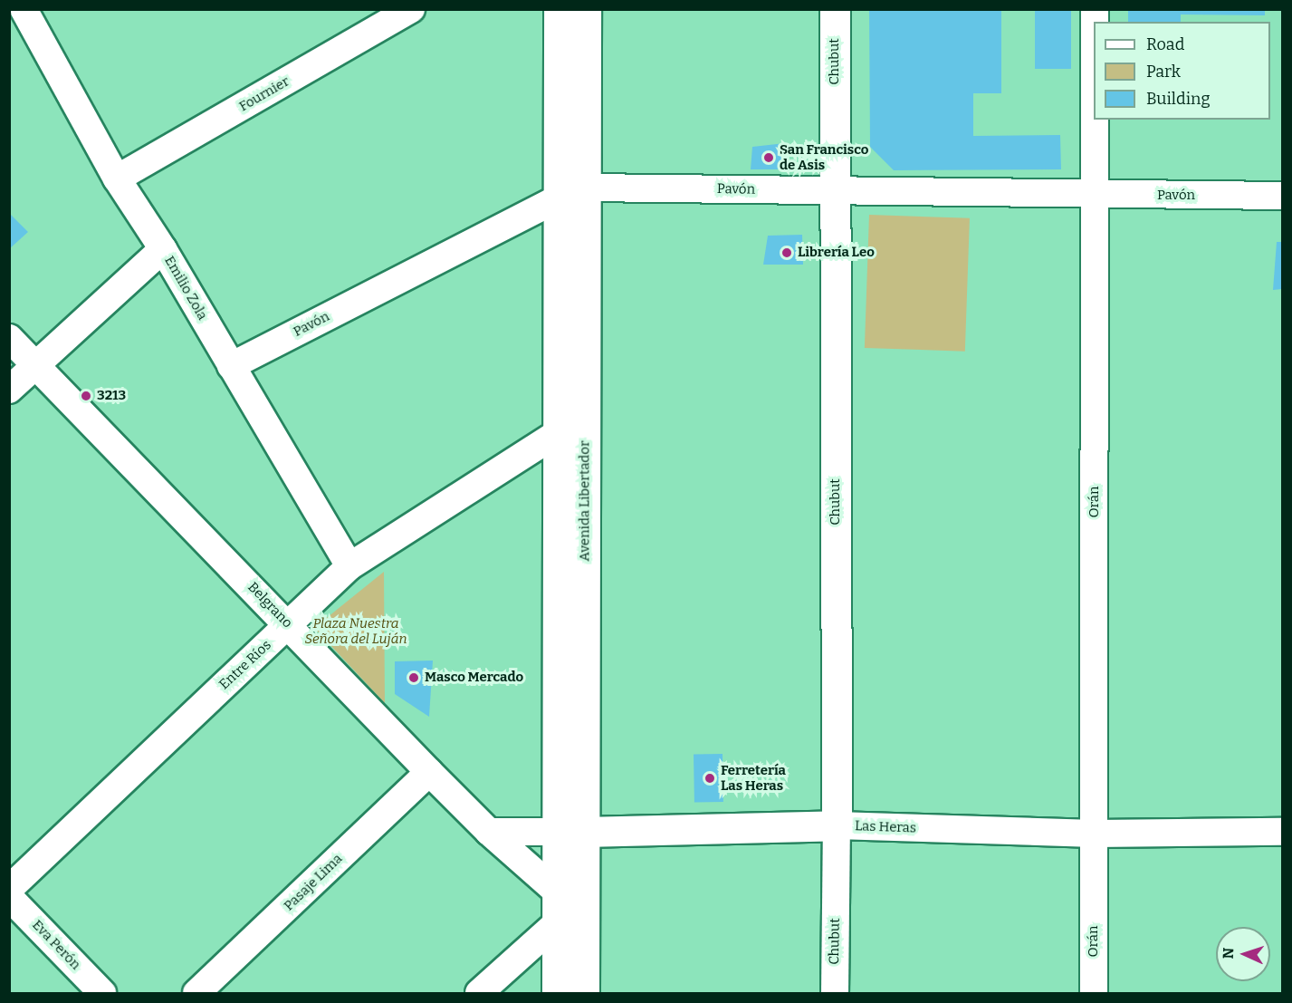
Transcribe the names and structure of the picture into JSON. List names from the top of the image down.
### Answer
{
  "streets": {
    "main road": ["Chubut", "Avenida Libertador", "Las Heras"],
    "street": [
      "Fournier",
      "Pavón",
      "Emilio Zola",
      "Orán",
      "Belgrano",
      "Entre Ríos",
      "Pasaje Lima",
      "Eva Perón"
    ]
  },
  "crossings": [
    ["Chubut", "Pavón"],
    ["Chubut", "Las Heras"],
    ["Fournier", "Emilio Zola"],
    ["Pavón", "Emilio Zola"],
    ["Pavón", "Avenida Libertador"],
    ["Pavón", "Orán"],
    ["Emilio Zola", "Entre Ríos"],
    ["Avenida Libertador", "Belgrano"],
    ["Avenida Libertador", "Entre Ríos"],
    ["Avenida Libertador", "Las Heras"],
    ["Orán", "Las Heras"],
    ["Belgrano", "Entre Ríos"],
    ["Belgrano", "Las Heras"],
    ["Belgrano", "Pasaje Lima"]
  ],
  "parks": ["Plaza Nuestra Señora del Luján"],
  "places": [
    "San Francisco de Asis",
    "Librería Leo",
    "3213",
    "Masco Mercado",
    "Ferretería Las Heras"
  ],
  "legend": ["Road", "Park", "Building"],
  "north": "left"
}
